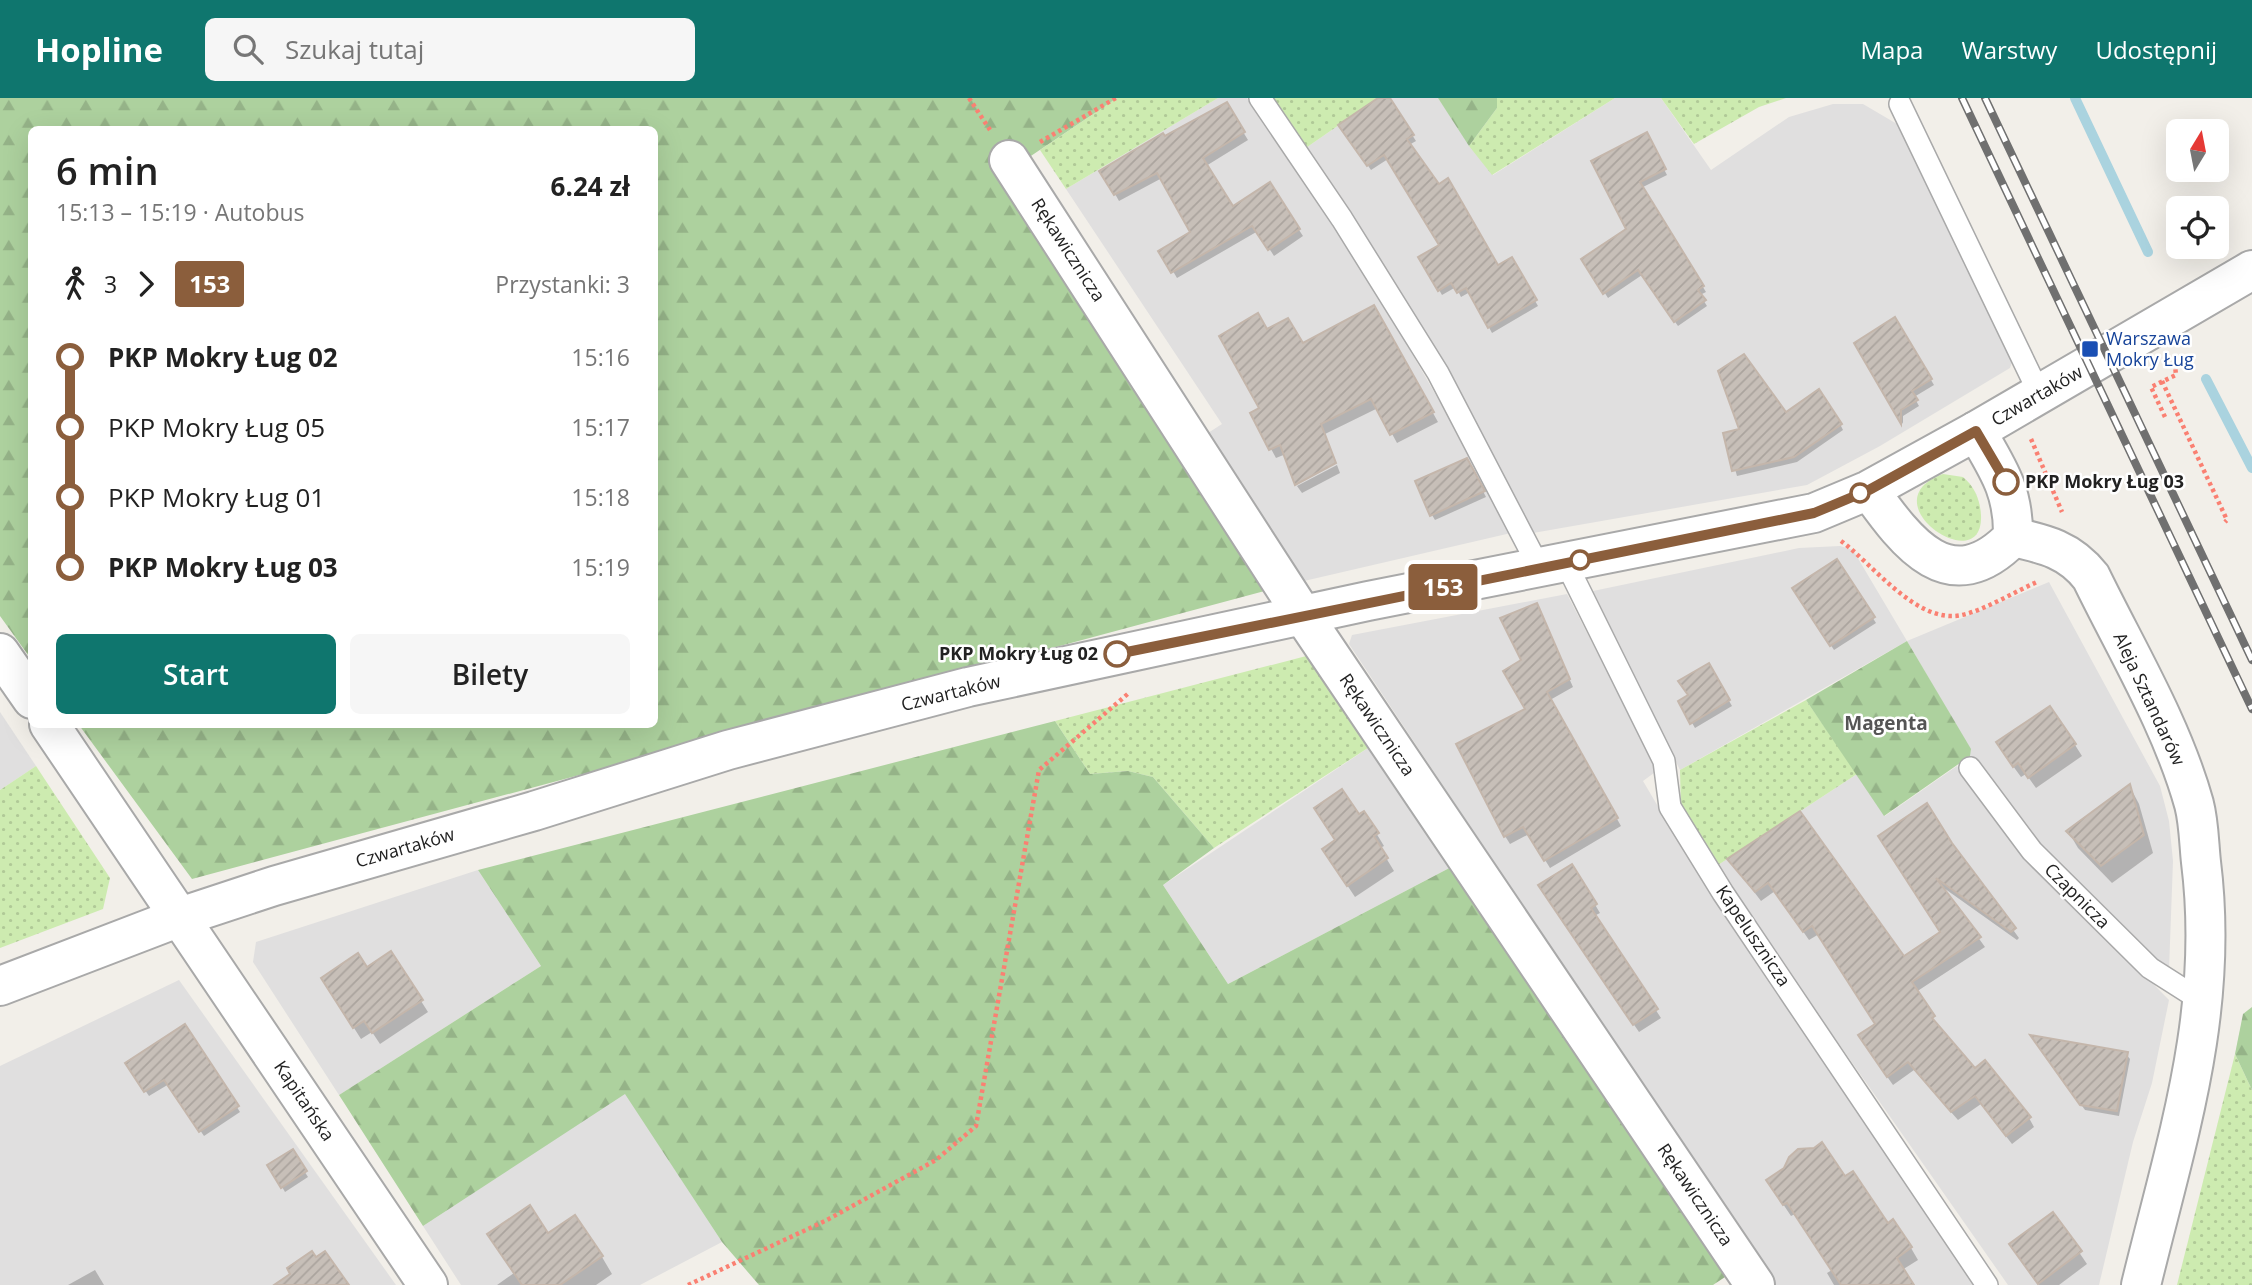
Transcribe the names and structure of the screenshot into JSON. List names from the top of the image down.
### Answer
{
  "streets": {
    "street": [
      "Rękawicznicza",
      "Czwartaków",
      "Aleja Sztandarów",
      "Kapitańska"
    ],
    "lane": ["Czapnicza", "Kapelusznicza"]
  },
  "crossings": [
    ["Rękawicznicza", "Czwartaków"],
    ["Czwartaków", "Kapelusznicza"],
    ["Czwartaków", "Kapitańska"],
    ["Aleja Sztandarów", "Czapnicza"]
  ],
  "districts": ["Magenta"],
  "places": {
    "transit": ["Warszawa Mokry Ług"],
    "other": ["PKP Mokry Ług 03", "PKP Mokry Ług 02"]
  },
  "lines": ["bus line 153"],
  "north": "top",
  "page": {
    "header": "Hopline",
    "search": "Szukaj tutaj",
    "nav": ["Mapa", "Warstwy", "Udostępnij"],
    "on_map": "153",
    "heading": ["6 min", "15:13 – 15:19 · Autobus", "6.24 zł"],
    "legs": ["3", "153", "Przystanki: 3"],
    "list": [
      {
        "name": "PKP Mokry Ług 02",
        "value": "15:16"
      },
      {
        "name": "PKP Mokry Ług 05",
        "value": "15:17"
      },
      {
        "name": "PKP Mokry Ług 01",
        "value": "15:18"
      },
      {
        "name": "PKP Mokry Ług 03",
        "value": "15:19"
      }
    ],
    "buttons": ["Start", "Bilety"]
  }
}
